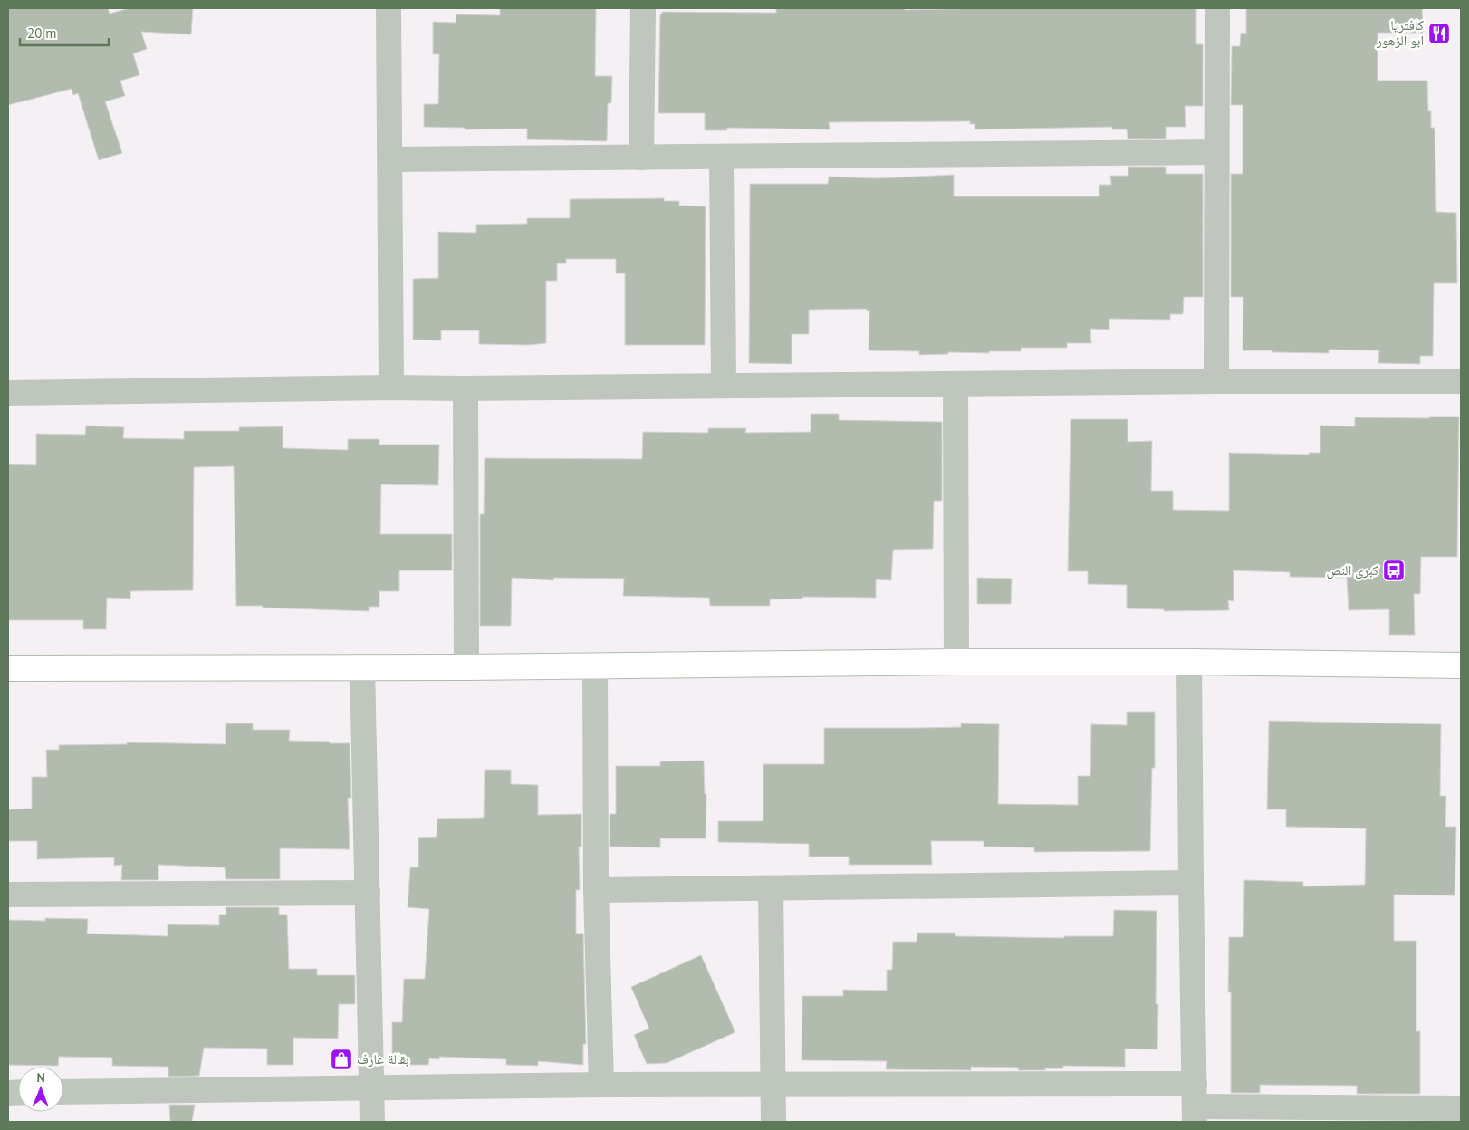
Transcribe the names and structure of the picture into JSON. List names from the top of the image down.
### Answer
{
  "places": {
    "restaurant": ["كافتريا ابو الزهور"],
    "bus stop": ["كبرى النص"],
    "shop": ["بقالة عارف"]
  },
  "scale_bar": "20 m",
  "north": "top"
}
